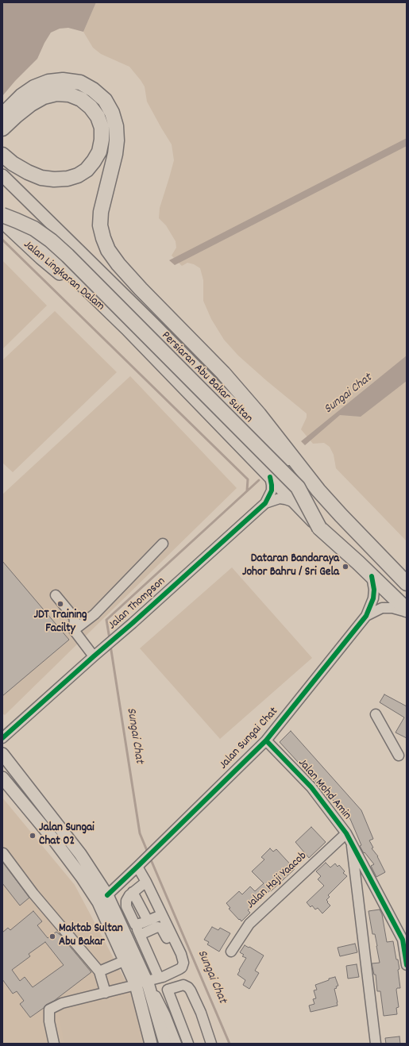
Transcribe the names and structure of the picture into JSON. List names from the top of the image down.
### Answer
{
  "streets": {
    "highway": ["Persiaran Abu Bakar Sultan"],
    "main road": ["Jalan Lingkaran Dalam"],
    "street": [
      "Jalan Thompson",
      "Jalan Sungai Chat",
      "Jalan Mohd Amin",
      "Jalan Haji Yaacob"
    ]
  },
  "crossings": [
    ["Jalan Lingkaran Dalam", "Persiaran Abu Bakar Sultan"],
    ["Persiaran Abu Bakar Sultan", "Jalan Thompson"],
    ["Persiaran Abu Bakar Sultan", "Jalan Sungai Chat"],
    ["Jalan Sungai Chat", "Jalan Mohd Amin"],
    ["Jalan Mohd Amin", "Jalan Haji Yaacob"]
  ],
  "water": ["Sungai Chat"],
  "places": [
    "Dataran Bandaraya Johor Bahru / Sri Gela",
    "JDT Training Facilty",
    "Jalan Sungai Chat 02",
    "Maktab Sultan Abu Bakar"
  ]
}
